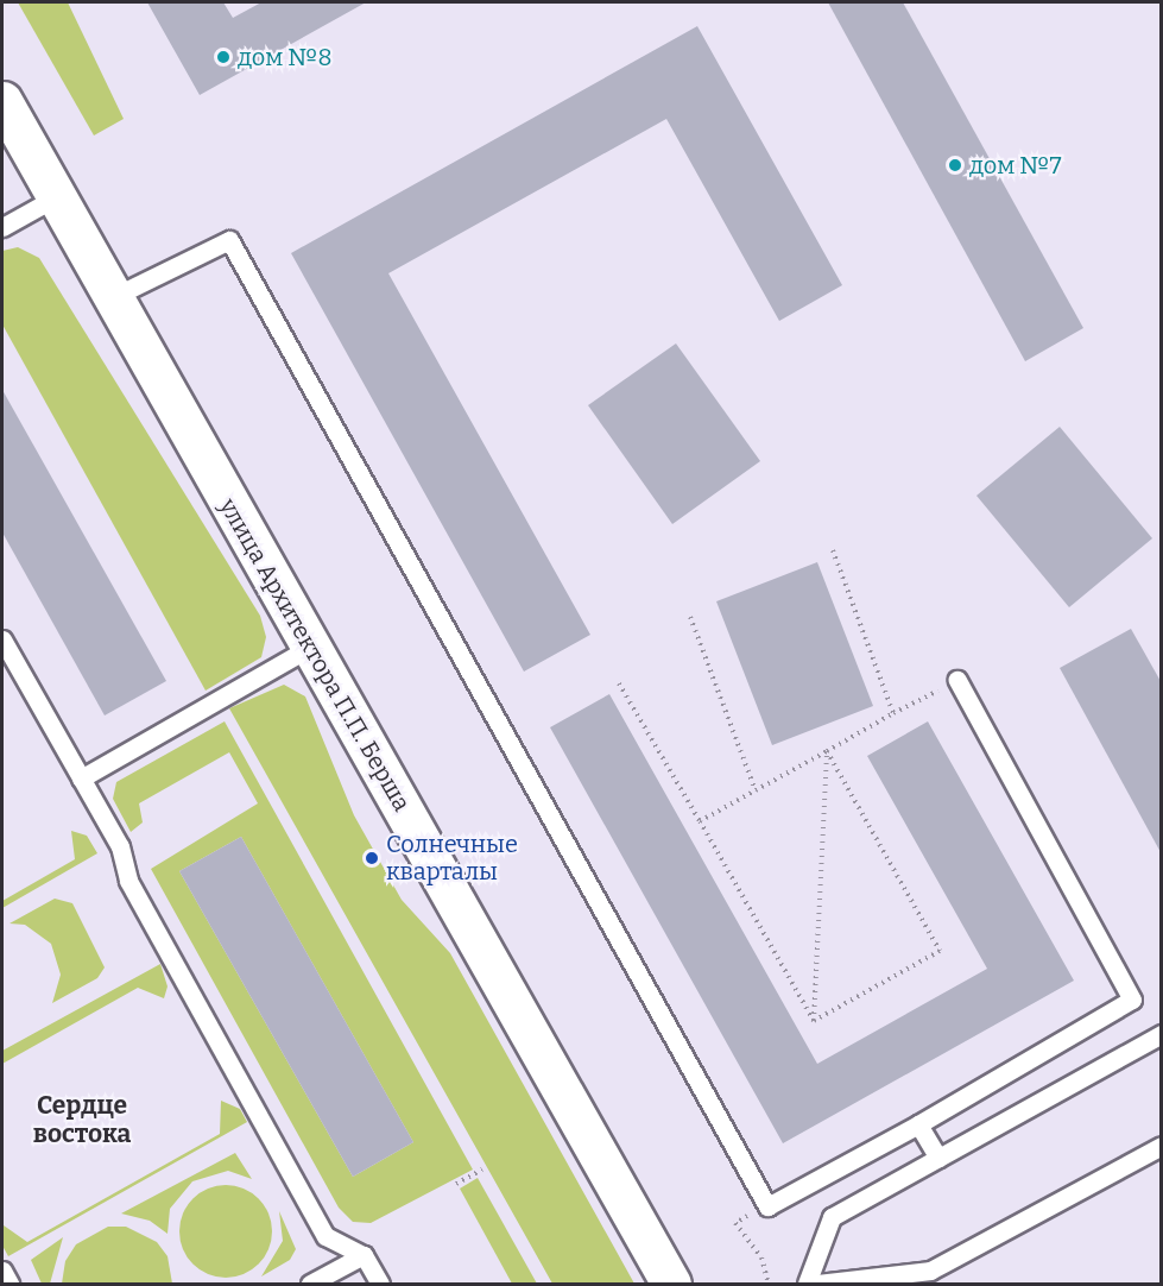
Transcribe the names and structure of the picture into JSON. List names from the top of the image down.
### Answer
{
  "streets": {
    "street": ["улица Архитектора П.П. Берша"]
  },
  "districts": ["Сердце востока"],
  "places": ["дом №8", "дом №7", "Солнечные кварталы"]
}
